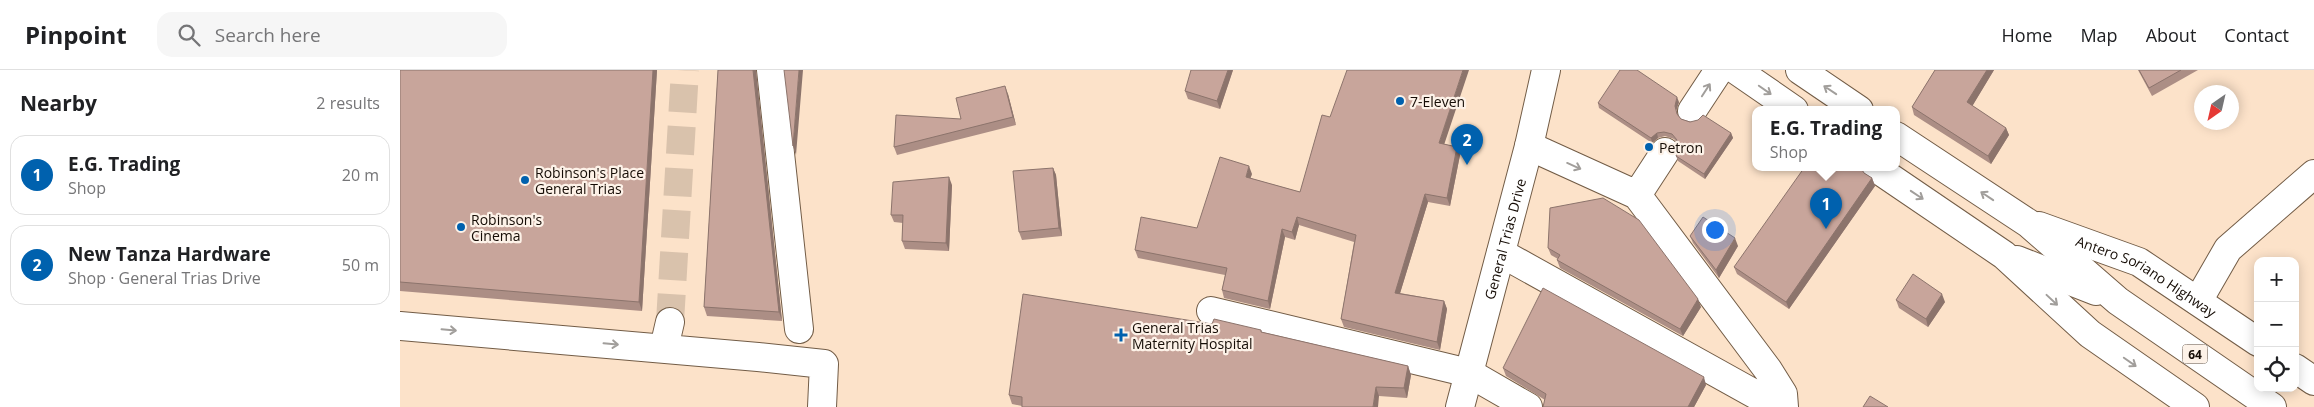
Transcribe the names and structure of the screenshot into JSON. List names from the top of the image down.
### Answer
{
  "streets": {
    "main road": ["General Trias Drive", "Antero Soriano Highway", "64"]
  },
  "places": {
    "other": [
      "7-Eleven",
      "Petron",
      "Robinson's Place General Trias",
      "Robinson's Cinema"
    ],
    "health": ["General Trias Maternity Hospital"]
  },
  "north": "bottom left",
  "page": {
    "header": "Pinpoint",
    "search": "Search here",
    "nav": [
      "Home",
      "Map",
      "About",
      "Contact"
    ],
    "heading": ["Nearby", "2 results"],
    "popup": ["E.G. Trading", "Shop"],
    "pins": ["2", "1"],
    "list": [
      {
        "mark": "1",
        "name": "E.G. Trading",
        "note": "Shop",
        "value": "20 m"
      },
      {
        "mark": "2",
        "name": "New Tanza Hardware",
        "note": "Shop · General Trias Drive",
        "value": "50 m"
      }
    ],
    "map_buttons": ["+", "−"]
  }
}
